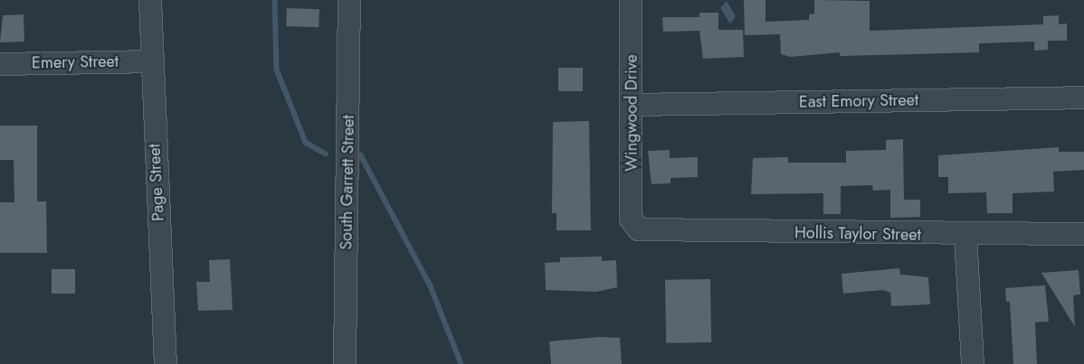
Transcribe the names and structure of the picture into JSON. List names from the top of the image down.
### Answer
{
  "streets": {
    "street": [
      "Emery Street",
      "East Emory Street",
      "Wingwood Drive",
      "Page Street",
      "South Garrett Street",
      "Hollis Taylor Street"
    ]
  },
  "crossings": [
    ["Emery Street", "Page Street"],
    ["East Emory Street", "Wingwood Drive"],
    ["Wingwood Drive", "Hollis Taylor Street"]
  ]
}
